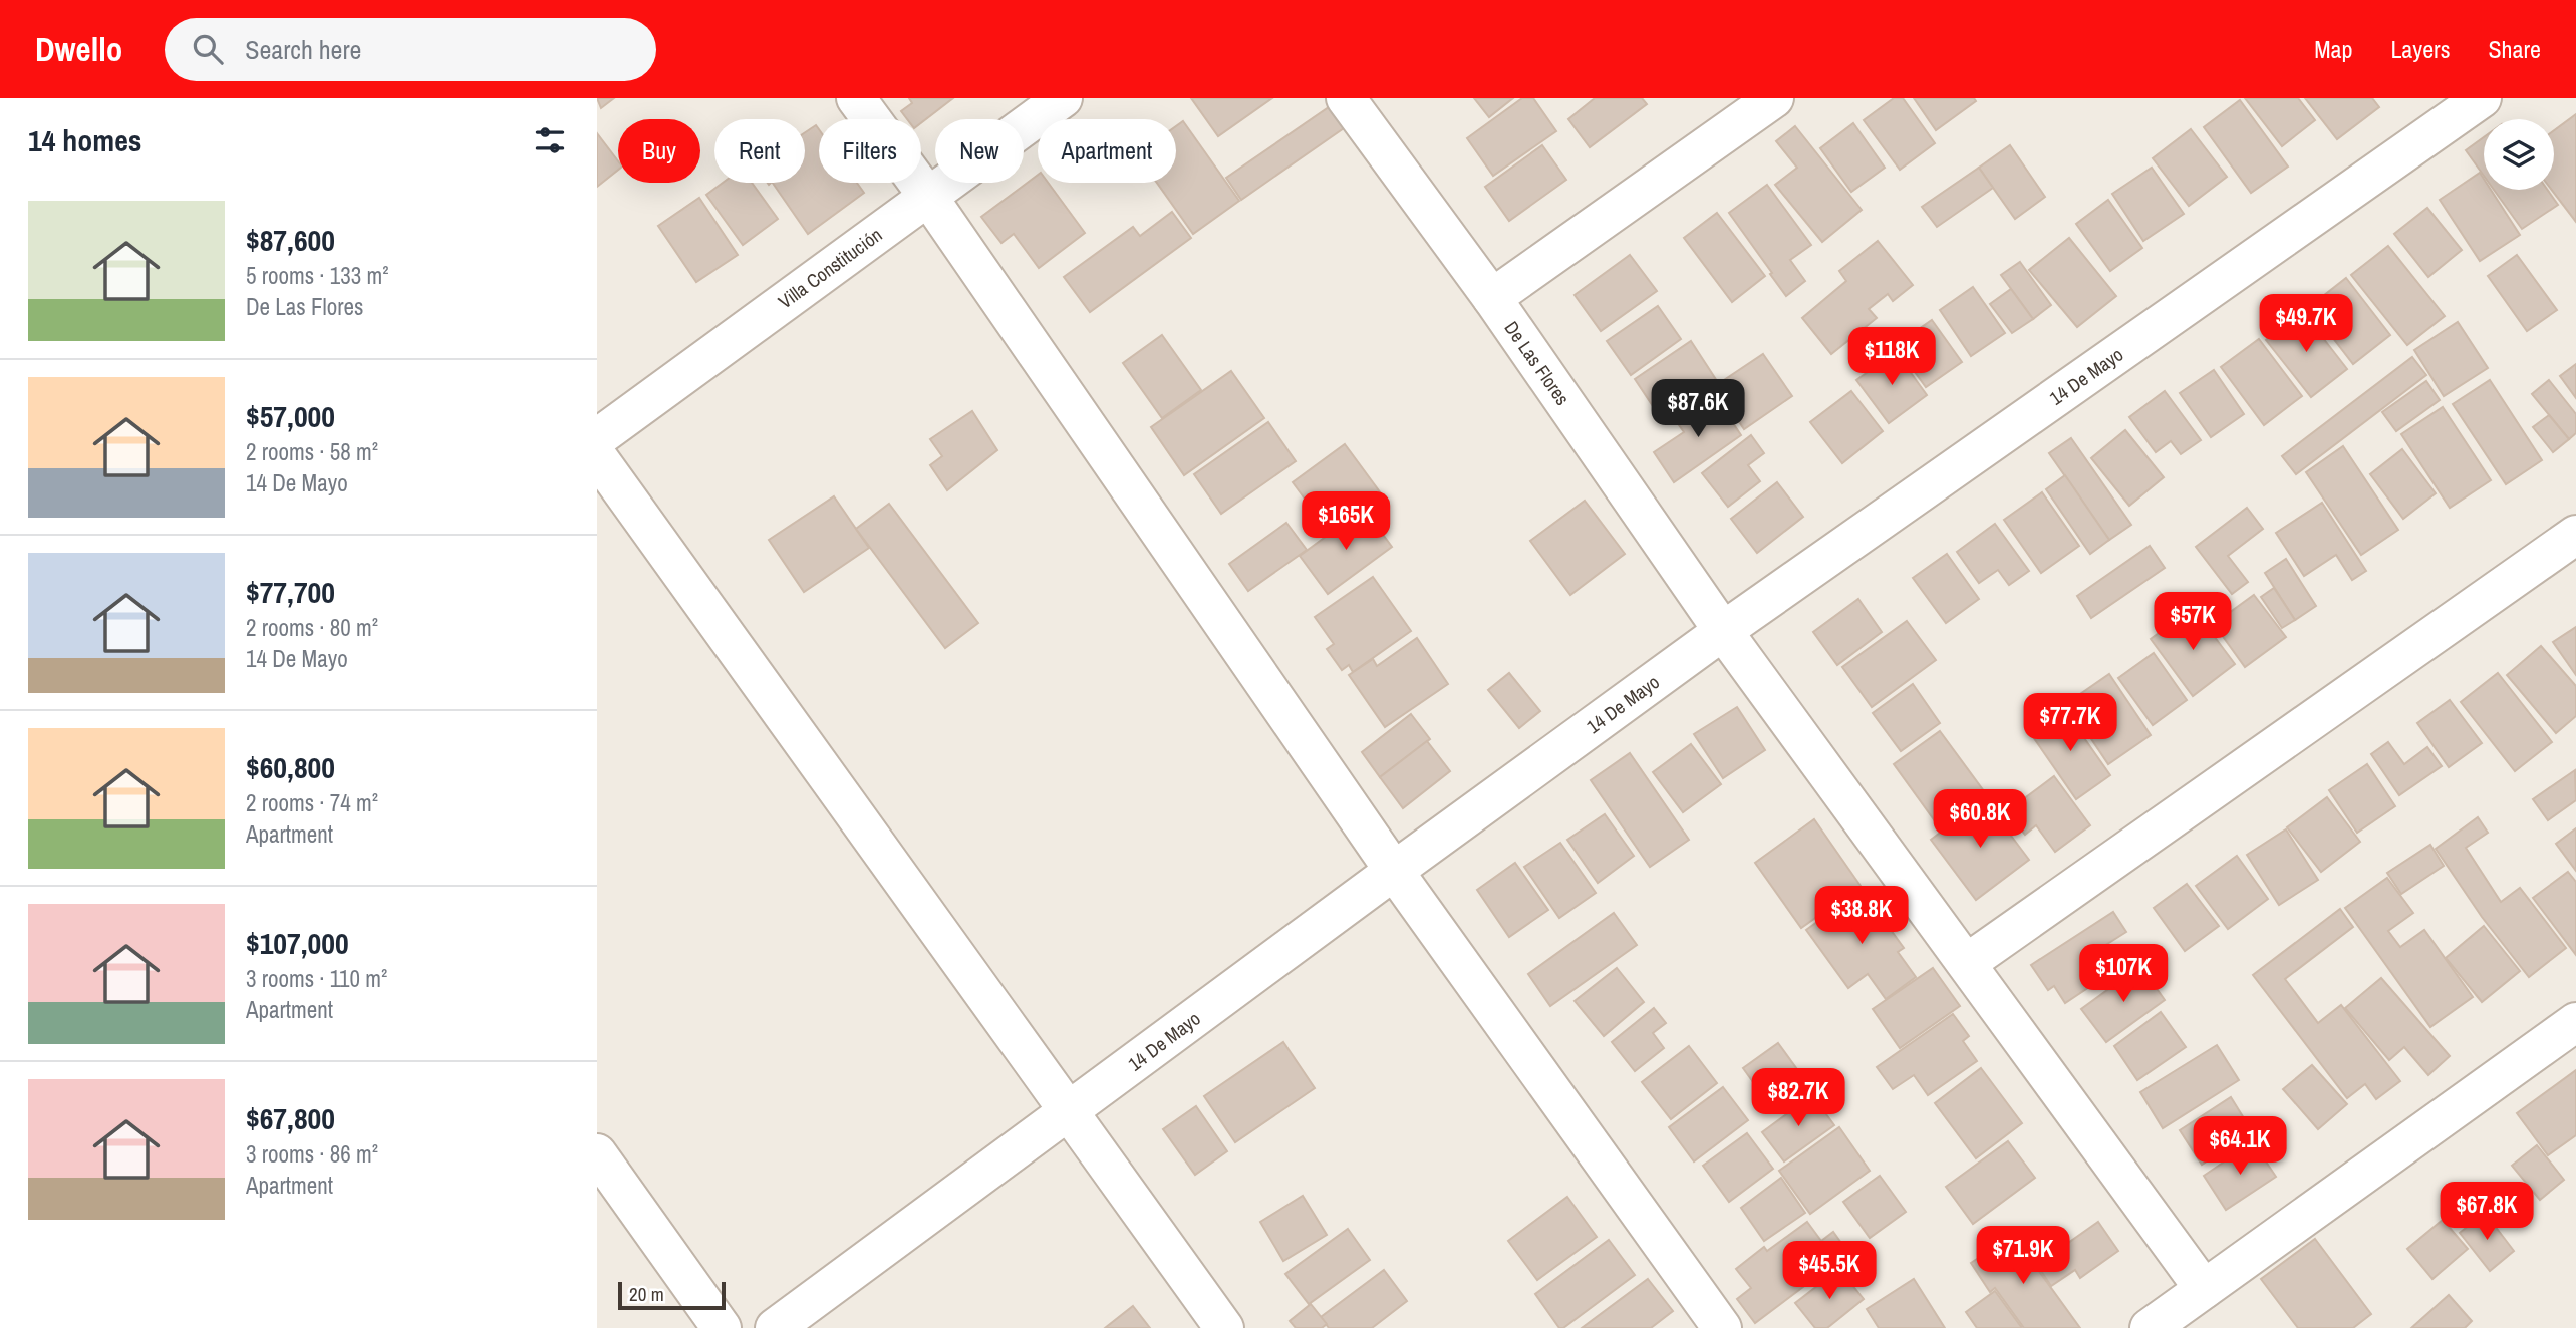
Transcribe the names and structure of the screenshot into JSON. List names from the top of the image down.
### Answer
{
  "streets": {
    "street": ["Villa Constitución", "De Las Flores", "14 De Mayo"]
  },
  "crossings": [
    ["De Las Flores", "14 De Mayo"]
  ],
  "scale_bar": "20 m",
  "page": {
    "header": "Dwello",
    "search": "Search here",
    "nav": ["Map", "Layers", "Share"],
    "heading": "14 homes",
    "chip": [
      "Buy",
      "Rent",
      "Filters",
      "New",
      "Apartment"
    ],
    "list": [
      {
        "name": "$87,600",
        "note": "5 rooms · 133 m² · De Las Flores"
      },
      {
        "name": "$57,000",
        "note": "2 rooms · 58 m² · 14 De Mayo"
      },
      {
        "name": "$77,700",
        "note": "2 rooms · 80 m² · 14 De Mayo"
      },
      {
        "name": "$60,800",
        "note": "2 rooms · 74 m² · Apartment"
      },
      {
        "name": "$107,000",
        "note": "3 rooms · 110 m² · Apartment"
      },
      {
        "name": "$67,800",
        "note": "3 rooms · 86 m² · Apartment"
      }
    ],
    "price": [
      "$49.7K",
      "$118K",
      "$87.6K",
      "$165K",
      "$57K",
      "$77.7K",
      "$60.8K",
      "$38.8K",
      "$107K",
      "$82.7K",
      "$64.1K",
      "$67.8K",
      "$71.9K",
      "$45.5K"
    ],
    "scale": "20 m"
  }
}
